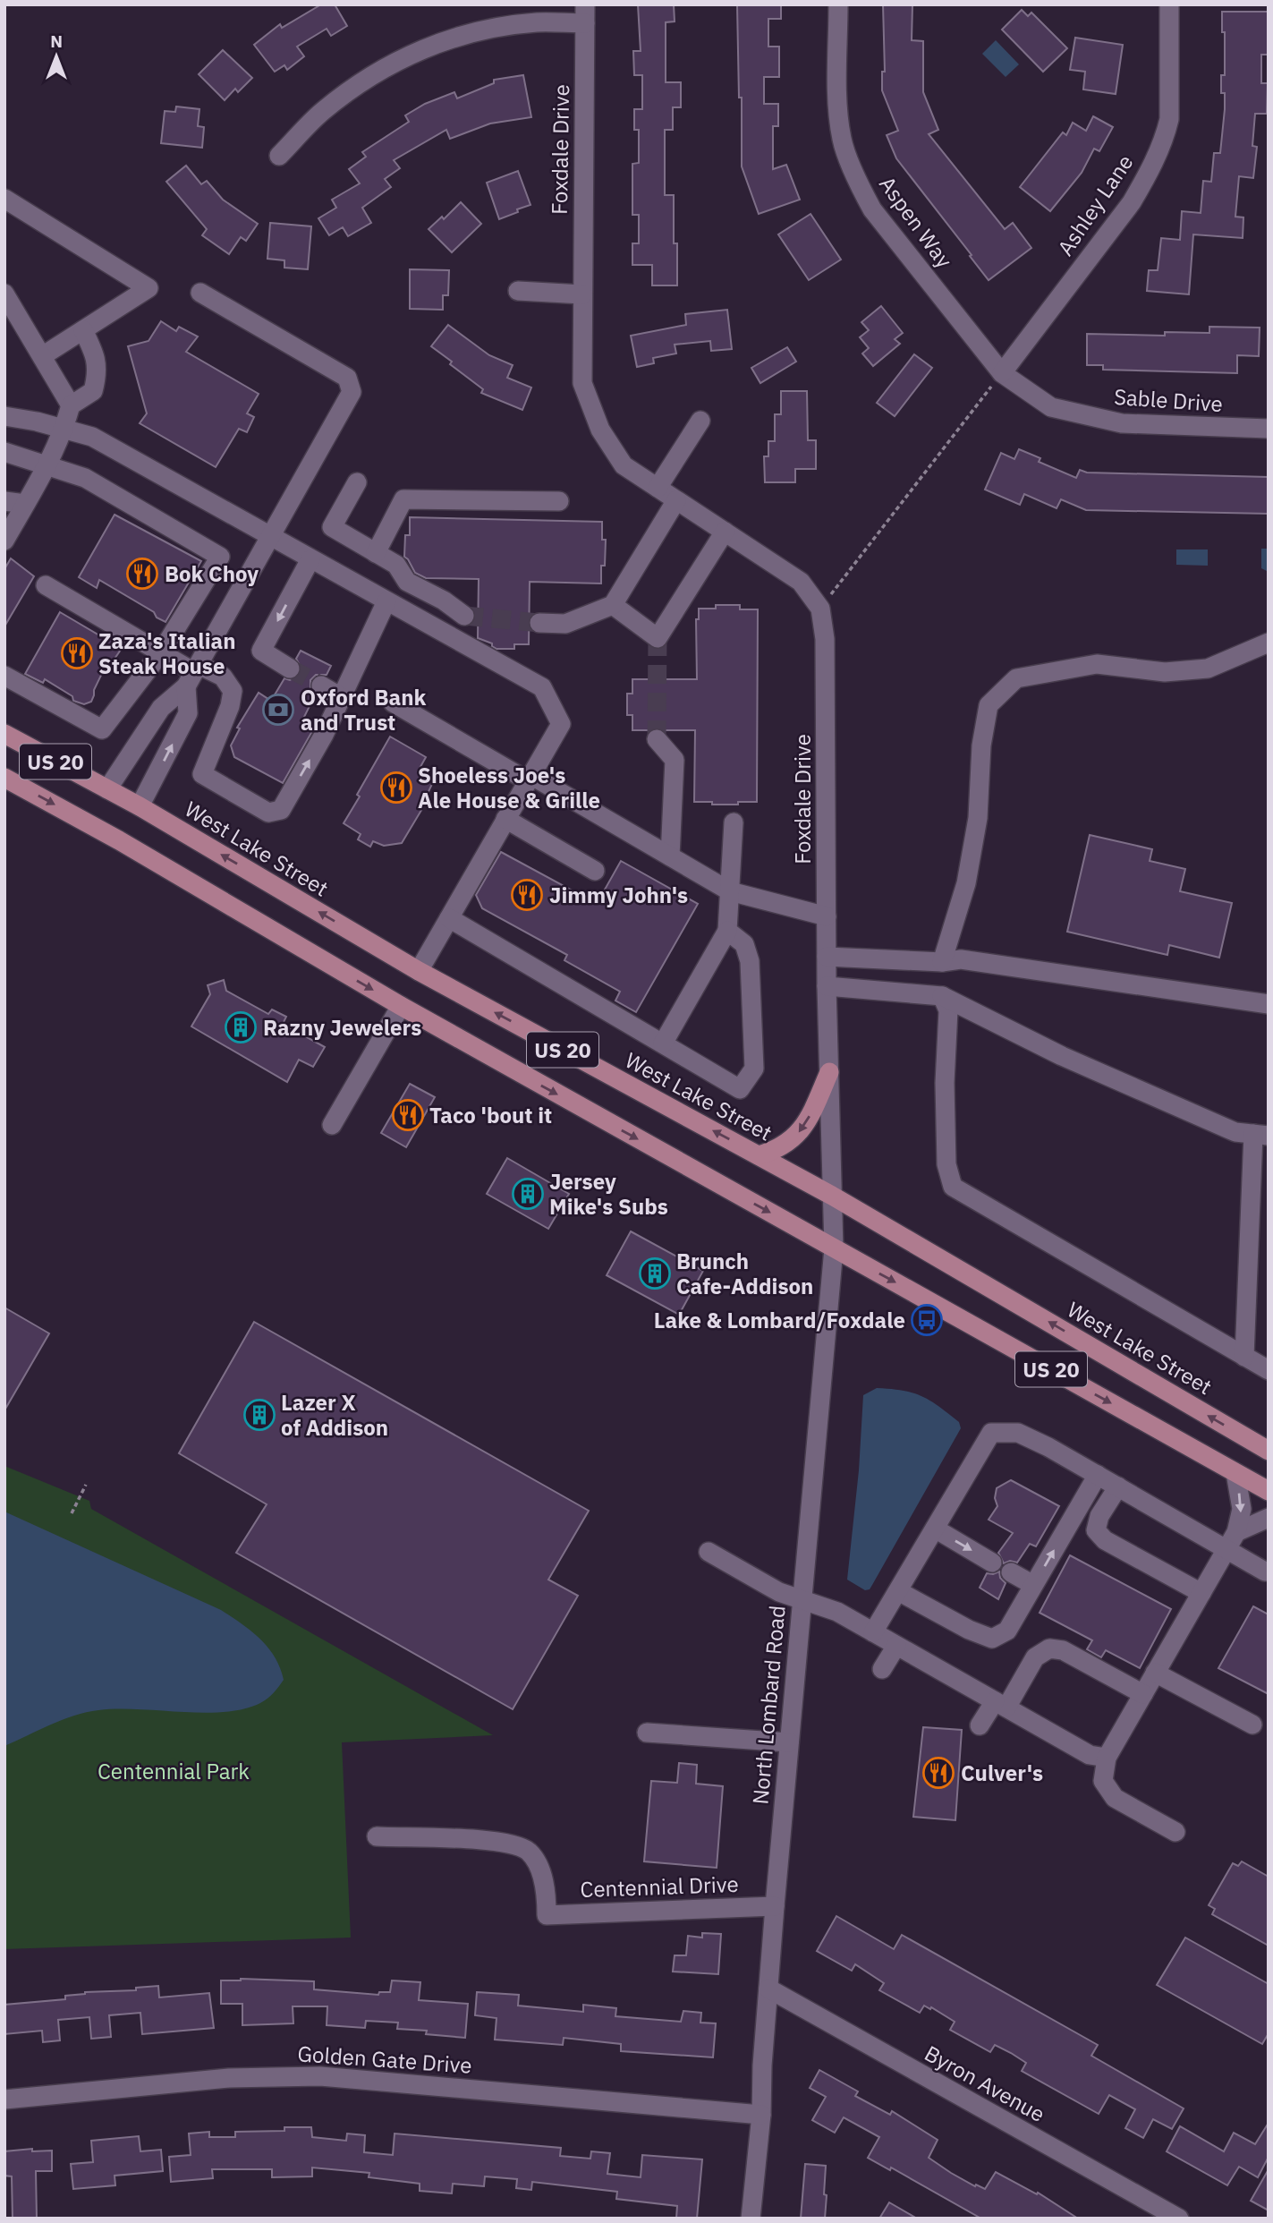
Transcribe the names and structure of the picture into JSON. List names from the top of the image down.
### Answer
{
  "streets": {
    "main road": ["US 20", "West Lake Street"],
    "street": [
      "Foxdale Drive",
      "Ashley Lane",
      "Aspen Way",
      "Sable Drive",
      "North Lombard Road",
      "Centennial Drive",
      "Golden Gate Drive",
      "Byron Avenue"
    ]
  },
  "crossings": [
    ["Foxdale Drive", "West Lake Street"],
    ["Foxdale Drive", "North Lombard Road"],
    ["Ashley Lane", "Aspen Way"],
    ["Ashley Lane", "Sable Drive"],
    ["Aspen Way", "Sable Drive"],
    ["US 20", "North Lombard Road"],
    ["West Lake Street", "North Lombard Road"],
    ["North Lombard Road", "Centennial Drive"],
    ["North Lombard Road", "Golden Gate Drive"],
    ["North Lombard Road", "Byron Avenue"]
  ],
  "parks": ["Centennial Park"],
  "places": {
    "restaurant": [
      "Bok Choy",
      "Zaza's Italian Steak House",
      "Shoeless Joe's Ale House & Grille",
      "Jimmy John's",
      "Taco 'bout it",
      "Culver's"
    ],
    "bank": ["Oxford Bank and Trust"],
    "building": [
      "Razny Jewelers",
      "Jersey Mike's Subs",
      "Brunch Cafe-Addison",
      "Lazer X of Addison"
    ],
    "bus stop": ["Lake & Lombard/Foxdale"]
  },
  "north": "top"
}
